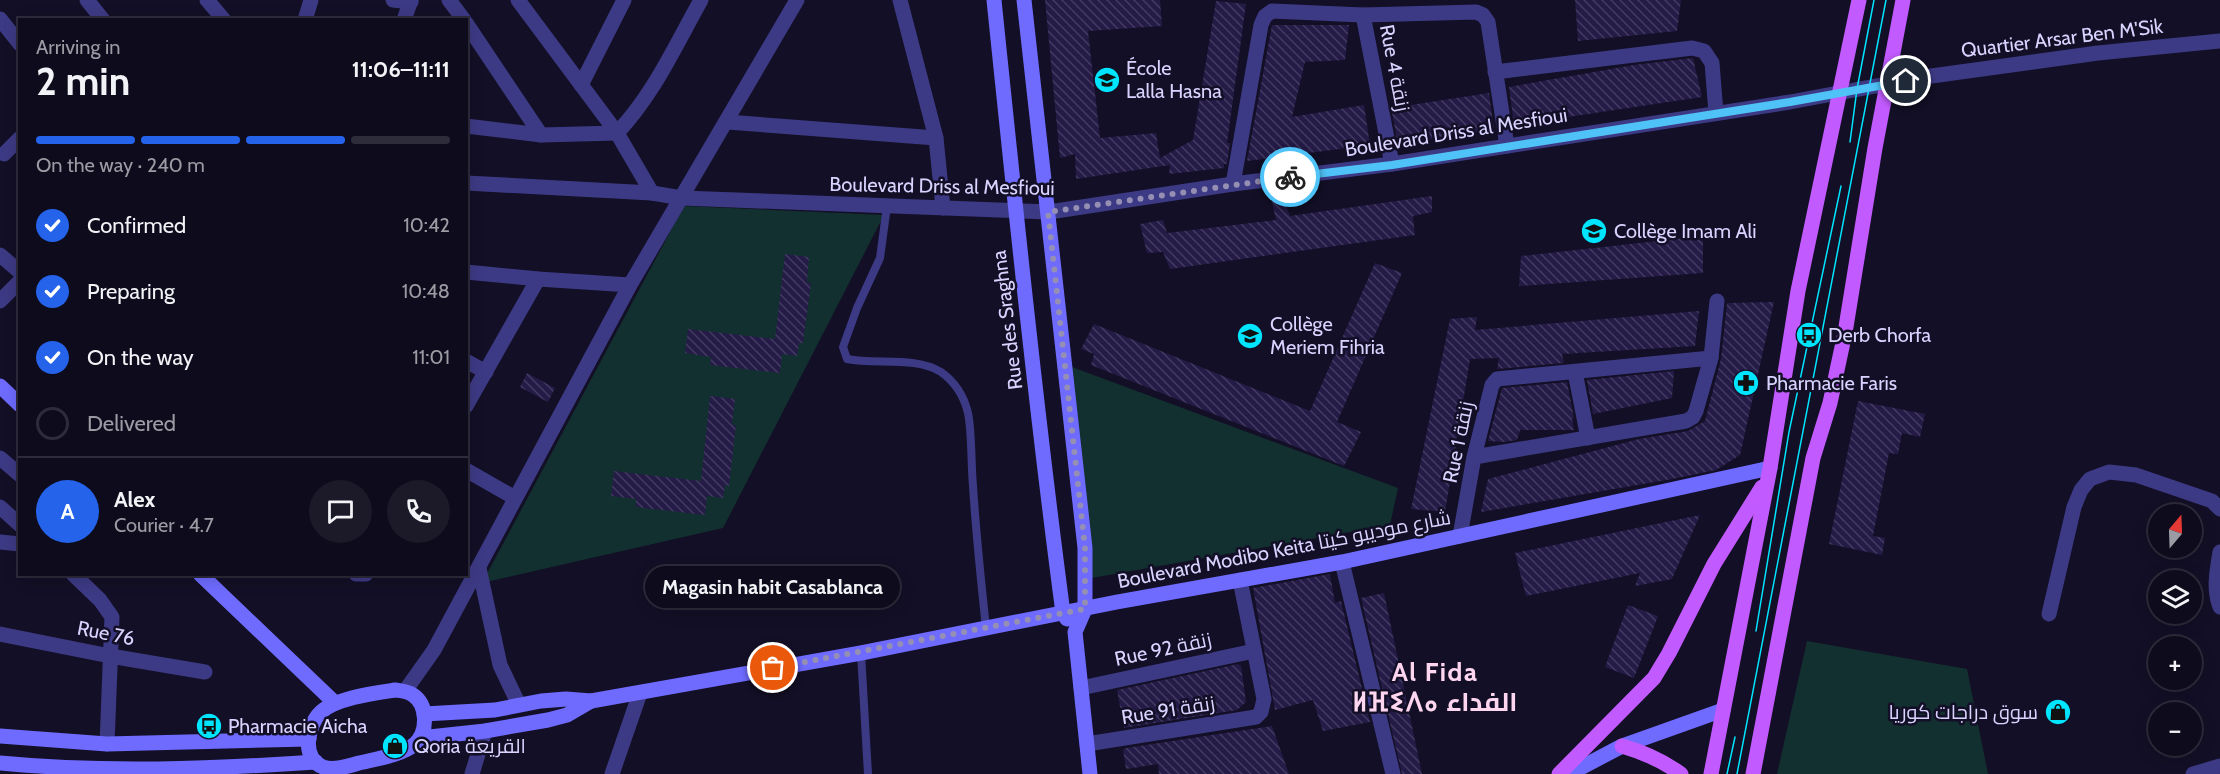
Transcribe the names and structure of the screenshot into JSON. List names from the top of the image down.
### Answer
{
  "streets": {
    "main road": ["Rue des Sraghna", "Boulevard Modibo Keita شارع موديبو كيتا"],
    "street": [
      "Quartier Arsar Ben M'Sik",
      "Rue 4 زنقة",
      "Boulevard Driss al Mesfioui",
      "Rue 1 زنقة",
      "Rue 76",
      "Rue 92 زنقة",
      "Rue 91 زنقة"
    ]
  },
  "crossings": [
    ["Quartier Arsar Ben M'Sik", "Boulevard Driss al Mesfioui"],
    ["Rue 4 زنقة", "Boulevard Driss al Mesfioui"],
    ["Boulevard Driss al Mesfioui", "Rue des Sraghna"],
    ["Rue des Sraghna", "Boulevard Modibo Keita شارع موديبو كيتا"],
    ["Rue des Sraghna", "Rue 92 زنقة"],
    ["Rue des Sraghna", "Rue 91 زنقة"],
    ["Rue 1 زنقة", "Boulevard Modibo Keita شارع موديبو كيتا"],
    ["Rue 92 زنقة", "Rue 91 زنقة"]
  ],
  "districts": ["Al Fida ⵍⴼⵉⴷⴰ الفداء"],
  "places": {
    "school or university": ["École Lalla Hasna", "Collège Imam Ali", "Collège Meriem Fihria"],
    "bus stop": ["Derb Chorfa", "Pharmacie Aicha"],
    "pharmacy": ["Pharmacie Faris"],
    "other": ["Magasin habit Casablanca"],
    "shop": ["سوق دراجات كوريا", "Qoria القريعة"]
  },
  "north": "top",
  "page": {
    "heading": ["2 min", "Arriving in", "11:06–11:11"],
    "panel": ["Alex", "Courier · 4.7"],
    "bar": "On the way · 240 m",
    "list": [
      ["Confirmed", "10:42"],
      ["Preparing", "10:48"],
      ["On the way", "11:01"],
      "Delivered"
    ],
    "round": "A",
    "map_buttons": ["+", "−"],
    "bubble": "Magasin habit Casablanca"
  }
}
